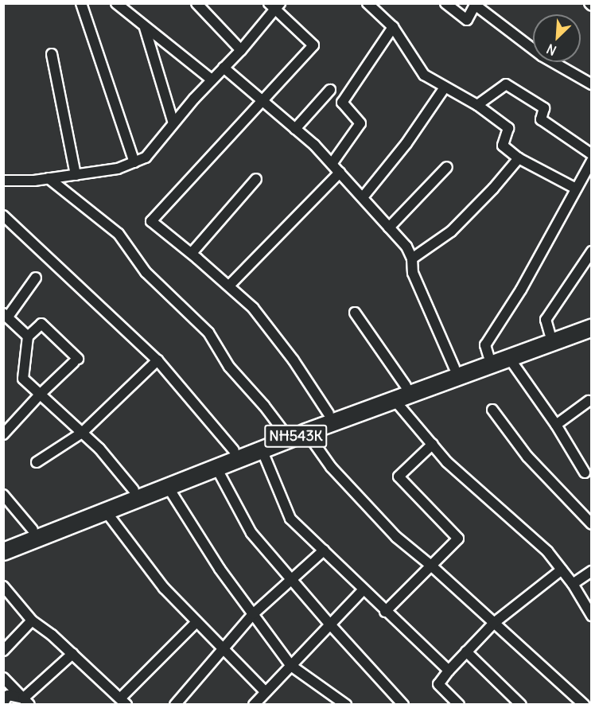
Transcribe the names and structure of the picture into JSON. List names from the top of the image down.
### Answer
{
  "streets": {
    "highway": ["NH543K"]
  },
  "north": "bottom left"
}
